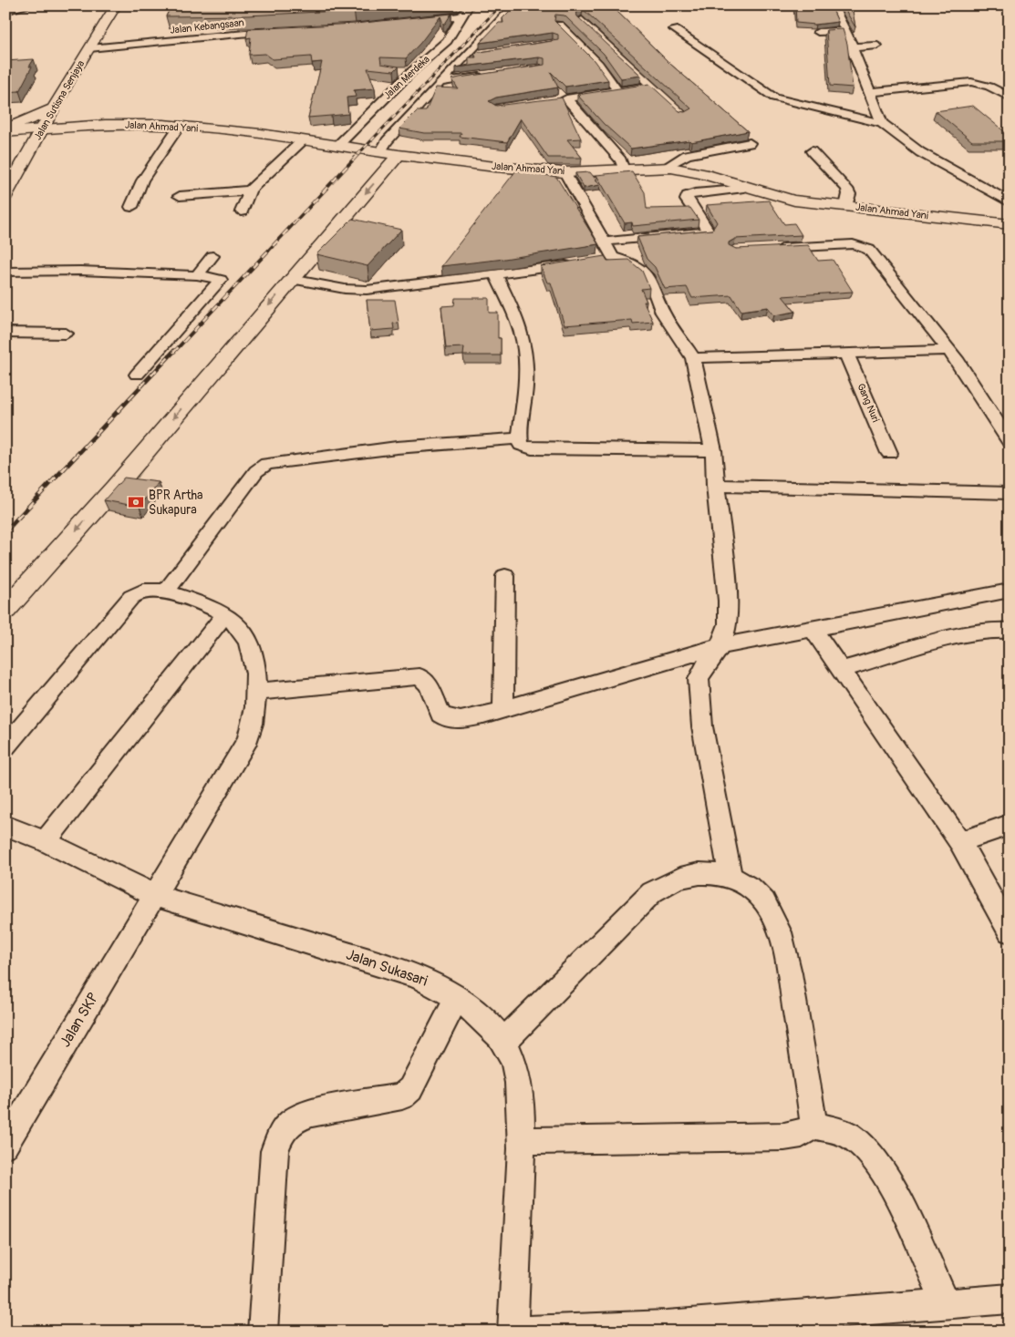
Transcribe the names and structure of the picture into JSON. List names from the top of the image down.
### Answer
{
  "streets": {
    "street": [
      "Jalan Kebangsaan",
      "Jalan Merdeka",
      "Jalan Sutisna Senjaya",
      "Jalan Ahmad Yani",
      "Gang Nuri",
      "Jalan Sukasari",
      "Jalan SKP"
    ]
  },
  "crossings": [
    ["Jalan Kebangsaan", "Jalan Sutisna Senjaya"],
    ["Jalan Merdeka", "Jalan Ahmad Yani"],
    ["Jalan Sutisna Senjaya", "Jalan Ahmad Yani"],
    ["Jalan Sukasari", "Jalan SKP"]
  ],
  "places": {
    "bank": ["BPR Artha Sukapura"]
  }
}
